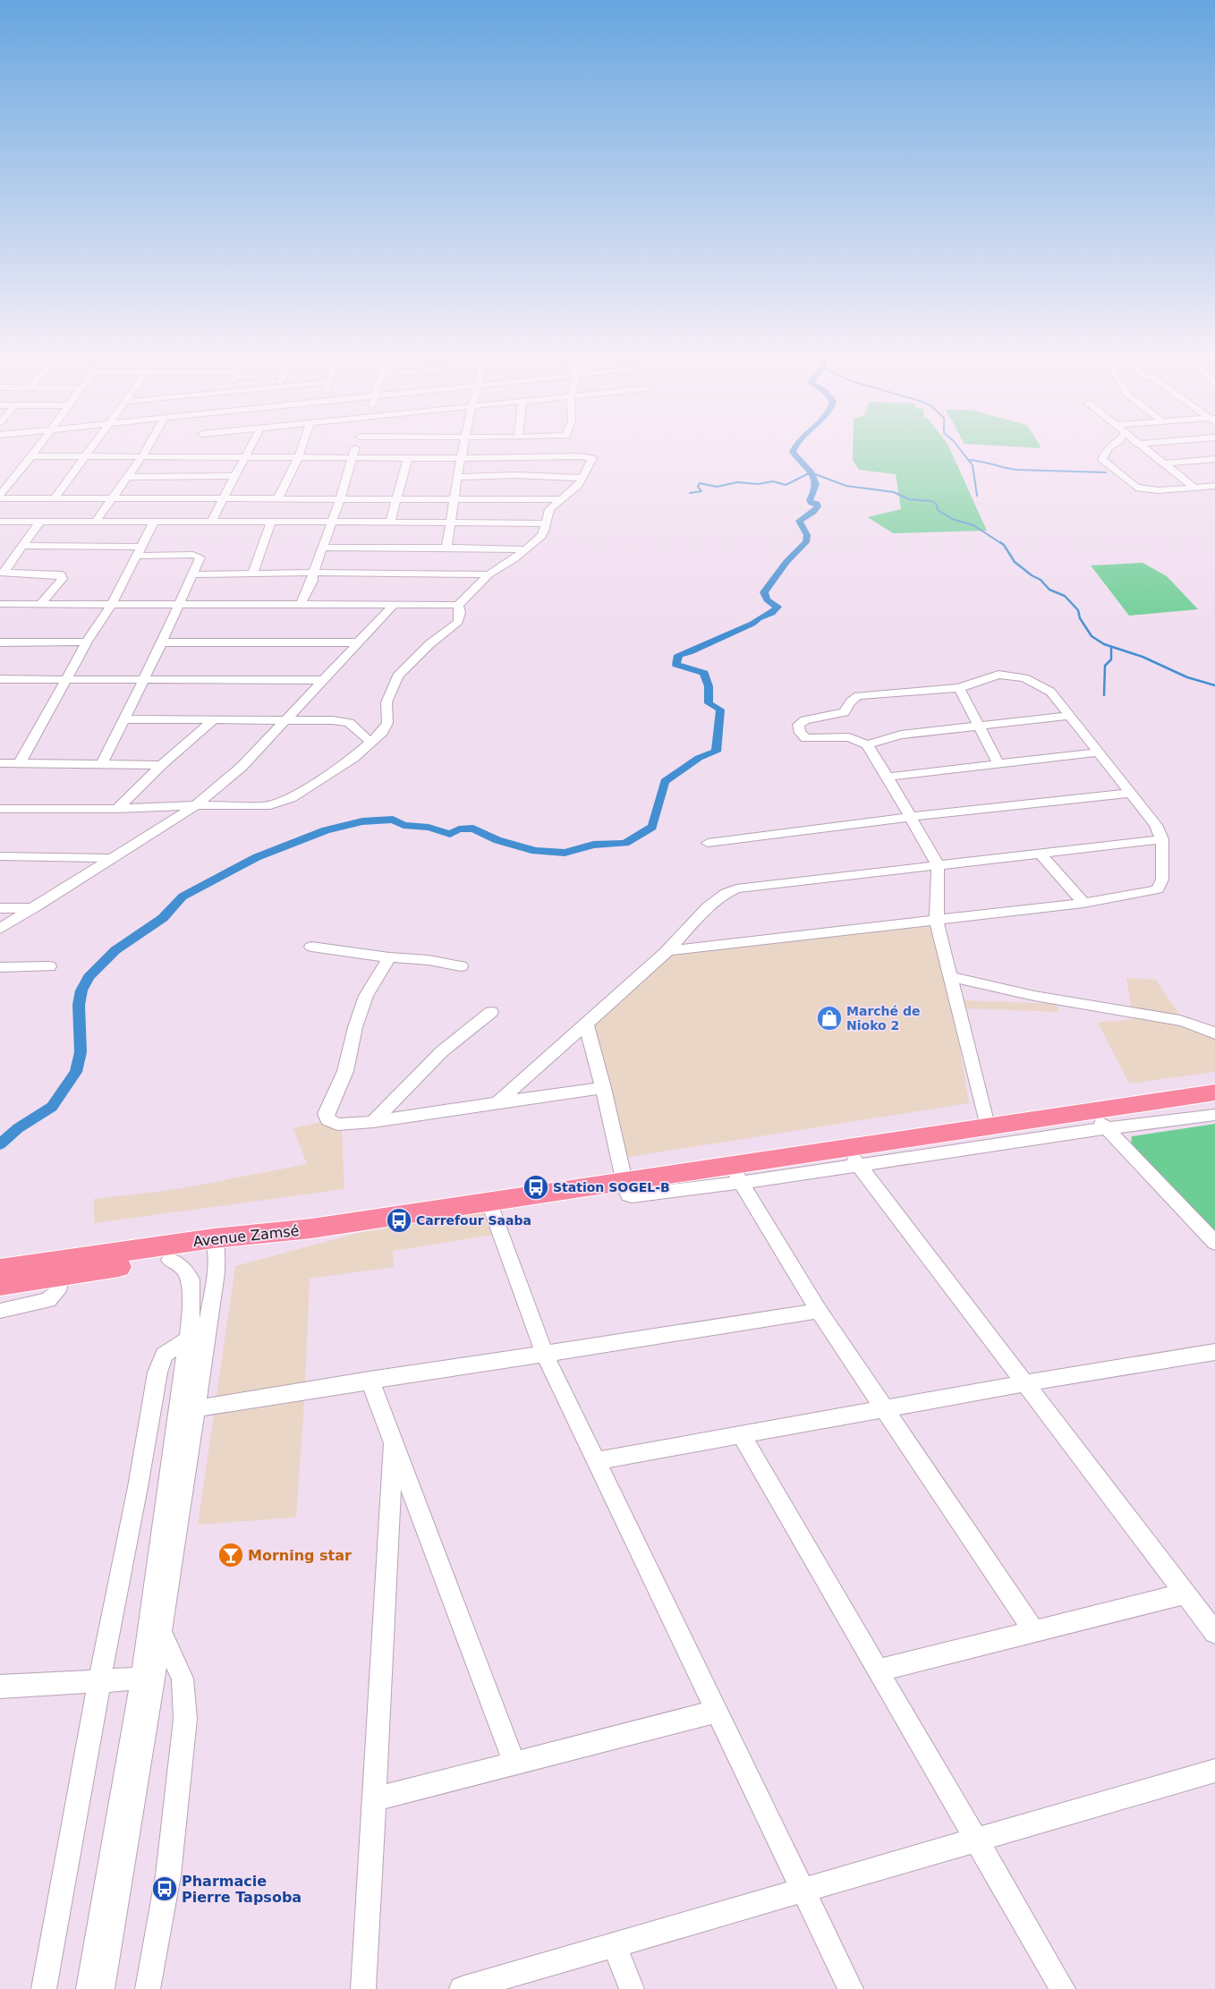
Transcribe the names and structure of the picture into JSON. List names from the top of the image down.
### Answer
{
  "streets": {
    "highway": ["Avenue Zamsé"]
  },
  "places": {
    "shop": ["Marché de Nioko 2"],
    "bus stop": ["Station SOGEL-B", "Carrefour Saaba", "Pharmacie Pierre Tapsoba"],
    "bar": ["Morning star"]
  }
}
